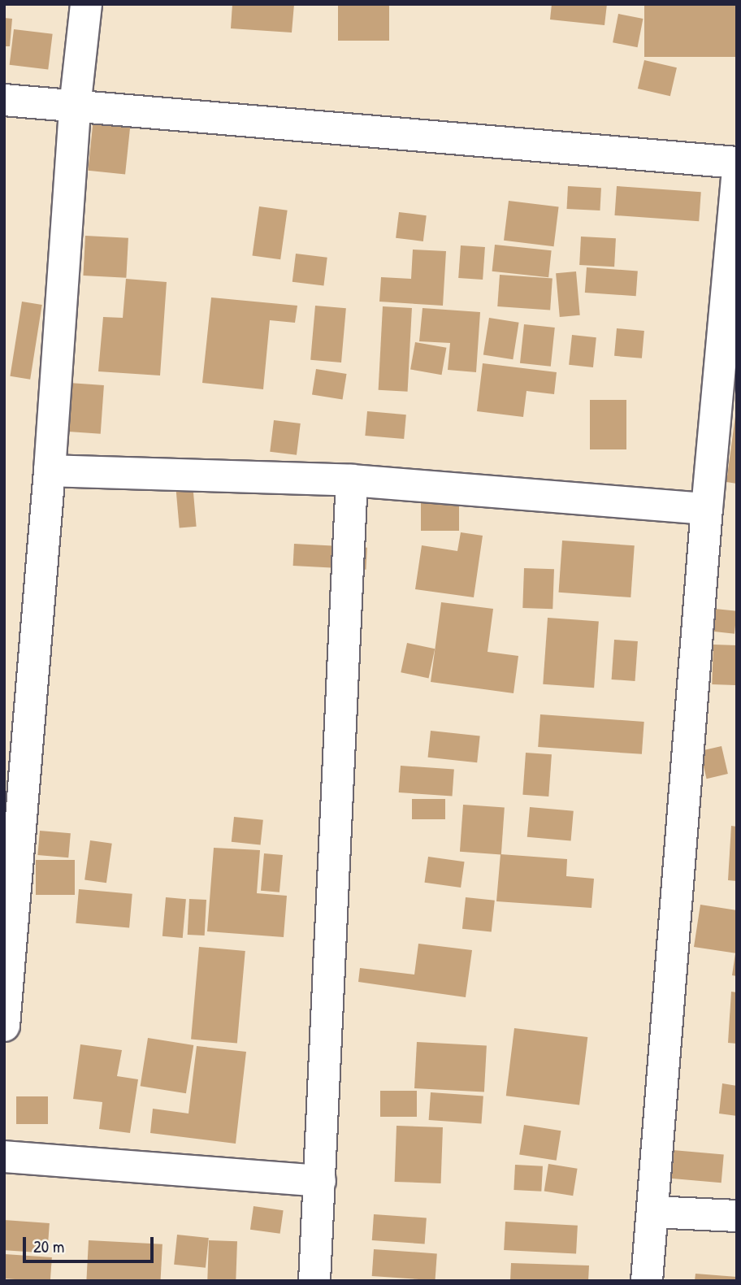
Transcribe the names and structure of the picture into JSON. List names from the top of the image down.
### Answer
{
  "scale_bar": "20 m"
}
